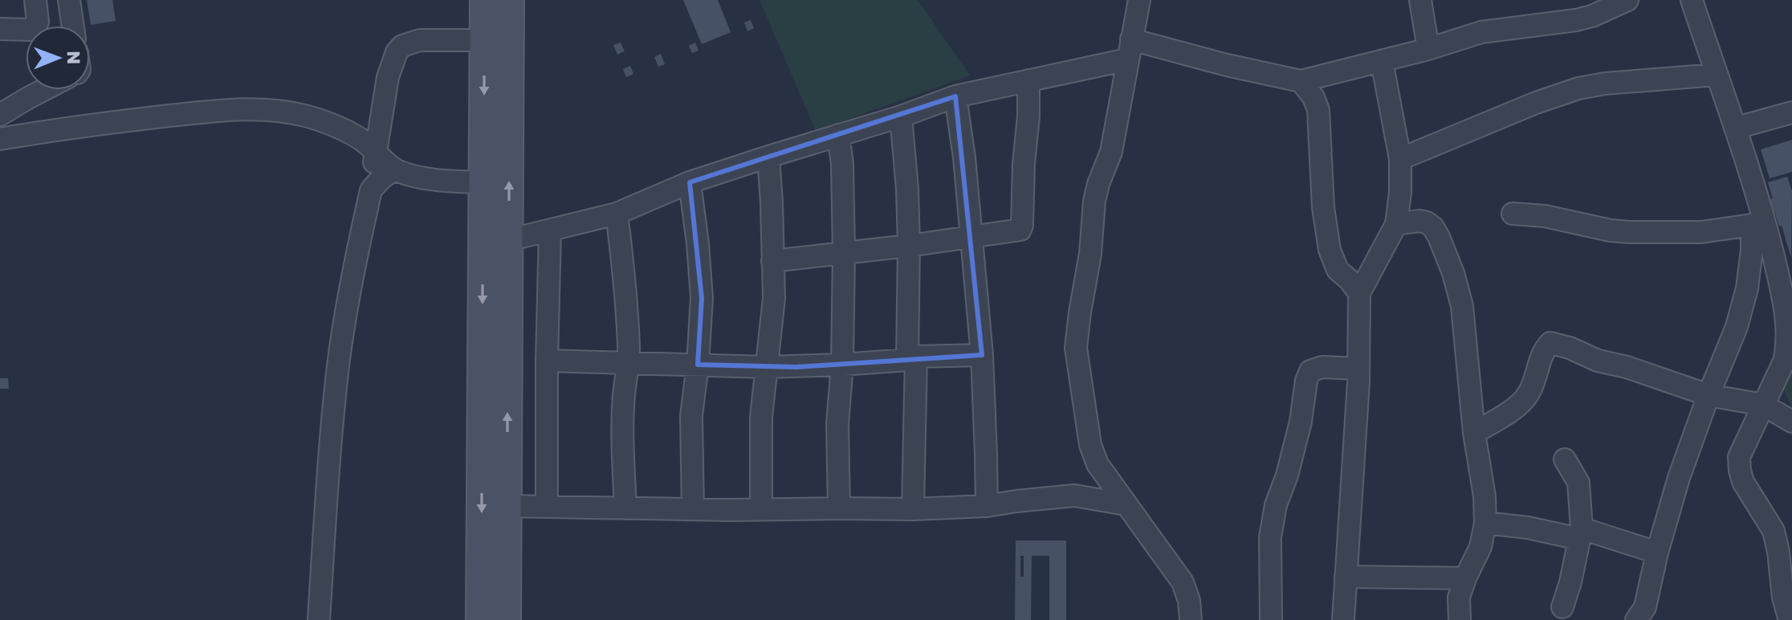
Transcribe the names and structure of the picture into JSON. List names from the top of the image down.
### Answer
{
  "north": "right"
}
